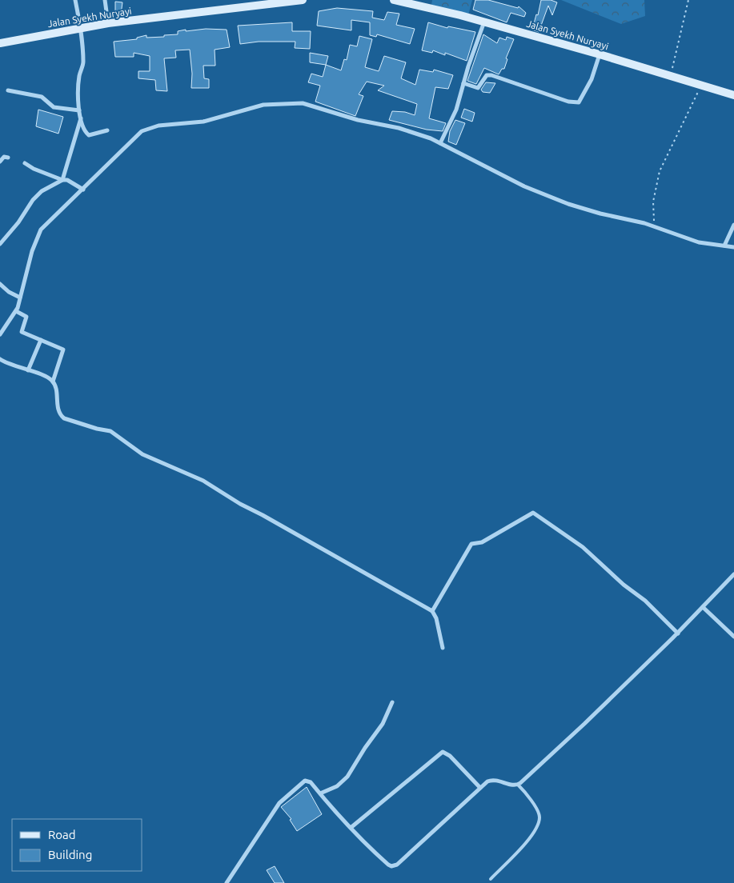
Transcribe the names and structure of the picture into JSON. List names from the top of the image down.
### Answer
{
  "streets": {
    "main road": ["Jalan Syekh Nuryayi"]
  },
  "legend": ["Road", "Building"]
}
